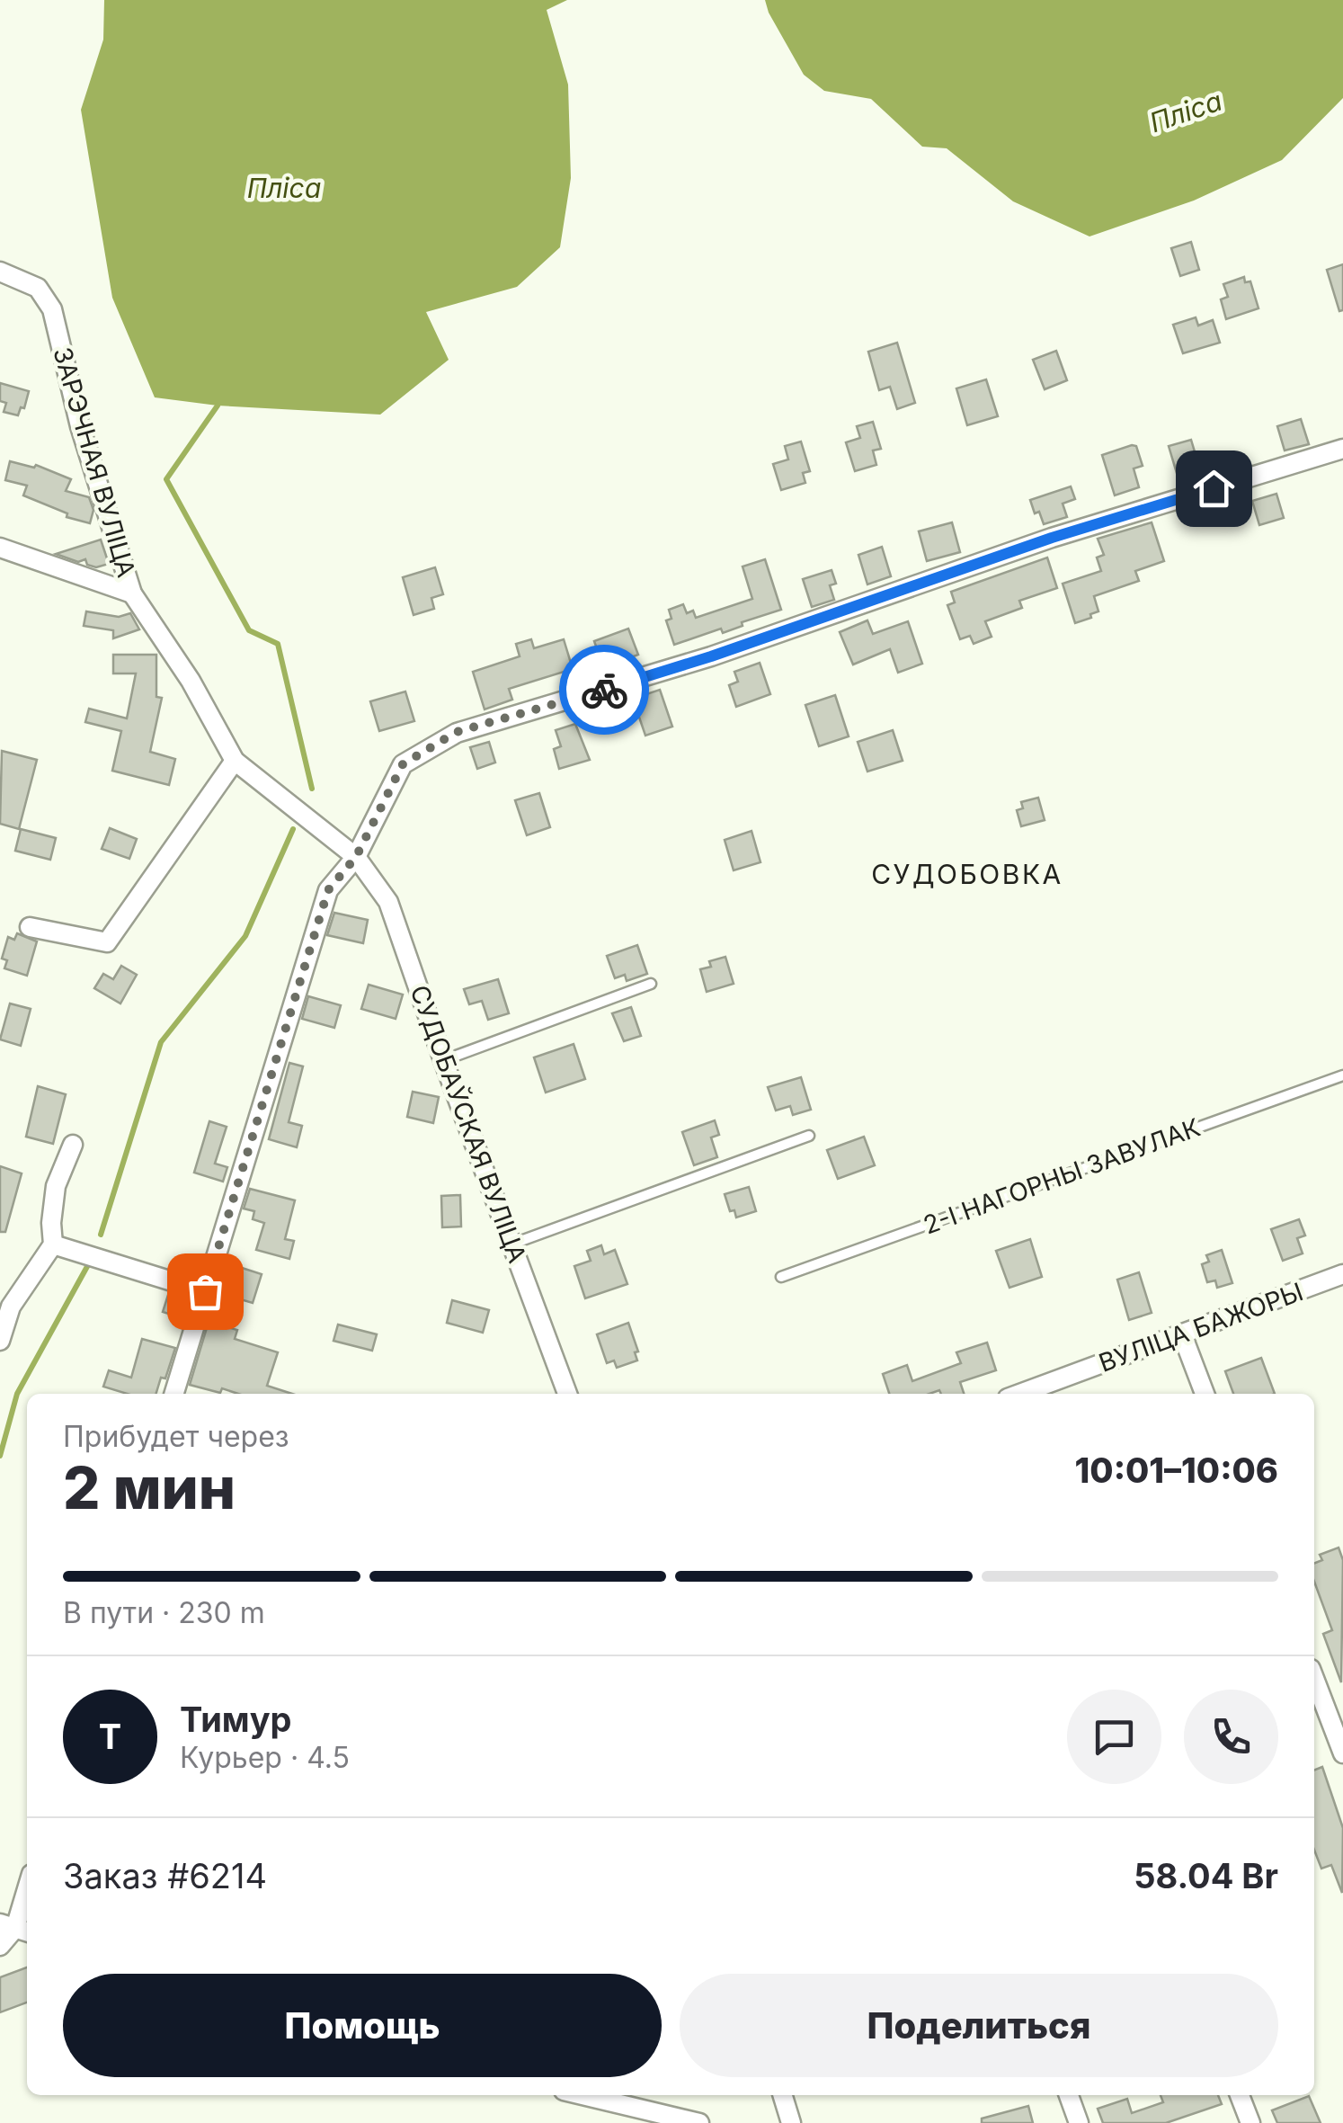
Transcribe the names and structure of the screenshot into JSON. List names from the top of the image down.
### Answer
{
  "streets": {
    "street": ["ЗАРЭЧНАЯ ВУЛІЦА", "СУДОБАЎСКАЯ ВУЛІЦА", "ВУЛІЦА БАЖОРЫ"],
    "lane": ["2-І НАГОРНЫ ЗАВУЛАК"]
  },
  "crossings": [
    ["ЗАРЭЧНАЯ ВУЛІЦА", "СУДОБАЎСКАЯ ВУЛІЦА"]
  ],
  "districts": ["СУДОБОВКА"],
  "water": ["Пліса"],
  "page": {
    "heading": ["2 мин", "Прибудет через", "10:01–10:06"],
    "panel": [
      "Тимур",
      "Курьер · 4.5",
      "Заказ #6214",
      "58.04 Br"
    ],
    "bar": "В пути · 230 m",
    "round": "Т",
    "buttons": ["Помощь", "Поделиться"]
  }
}
